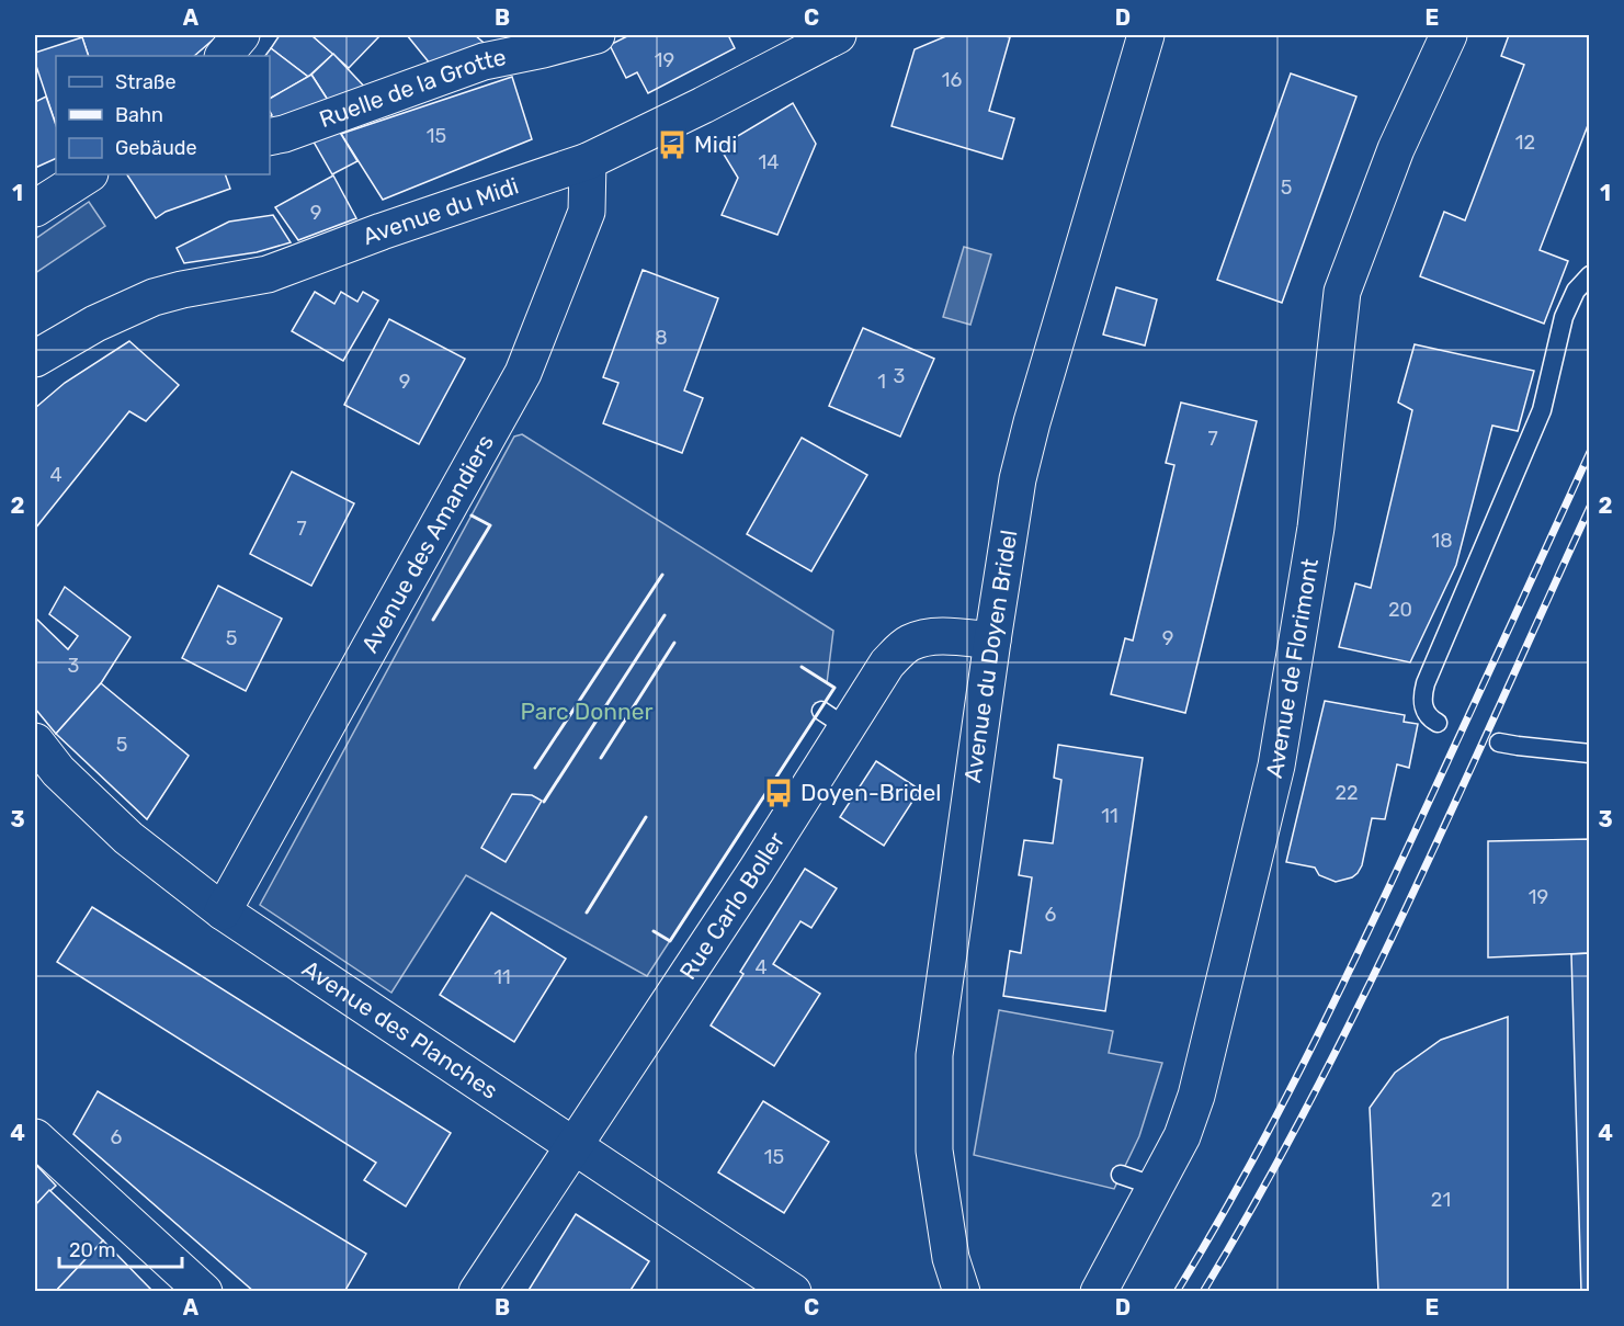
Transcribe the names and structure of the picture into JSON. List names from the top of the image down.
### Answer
{
  "streets": {
    "street": [
      "Ruelle de la Grotte",
      "Avenue du Midi",
      "Avenue des Amandiers",
      "Avenue du Doyen Bridel",
      "Avenue de Florimont",
      "Rue Carlo Boller",
      "Avenue des Planches"
    ]
  },
  "crossings": [
    ["Avenue du Midi", "Avenue des Amandiers"],
    ["Avenue des Amandiers", "Avenue des Planches"],
    ["Avenue du Doyen Bridel", "Rue Carlo Boller"],
    ["Rue Carlo Boller", "Avenue des Planches"]
  ],
  "parks": ["Parc Donner"],
  "places": {
    "bus stop": ["Midi", "Doyen-Bridel"]
  },
  "house_numbers": [
    "19",
    "16",
    "15",
    "12",
    "14",
    "5",
    "9",
    "8",
    "3",
    "9",
    "1",
    "7",
    "4",
    "7",
    "18",
    "20",
    "5",
    "9",
    "3",
    "5",
    "22",
    "11",
    "19",
    "6",
    "4",
    "11",
    "6",
    "15",
    "21"
  ],
  "legend": ["Straße", "Bahn", "Gebäude"],
  "scale_bar": "20 m",
  "grid": {
    "columns": [
      "A",
      "B",
      "C",
      "D",
      "E"
    ],
    "rows": [
      "1",
      "2",
      "3",
      "4"
    ]
  }
}
